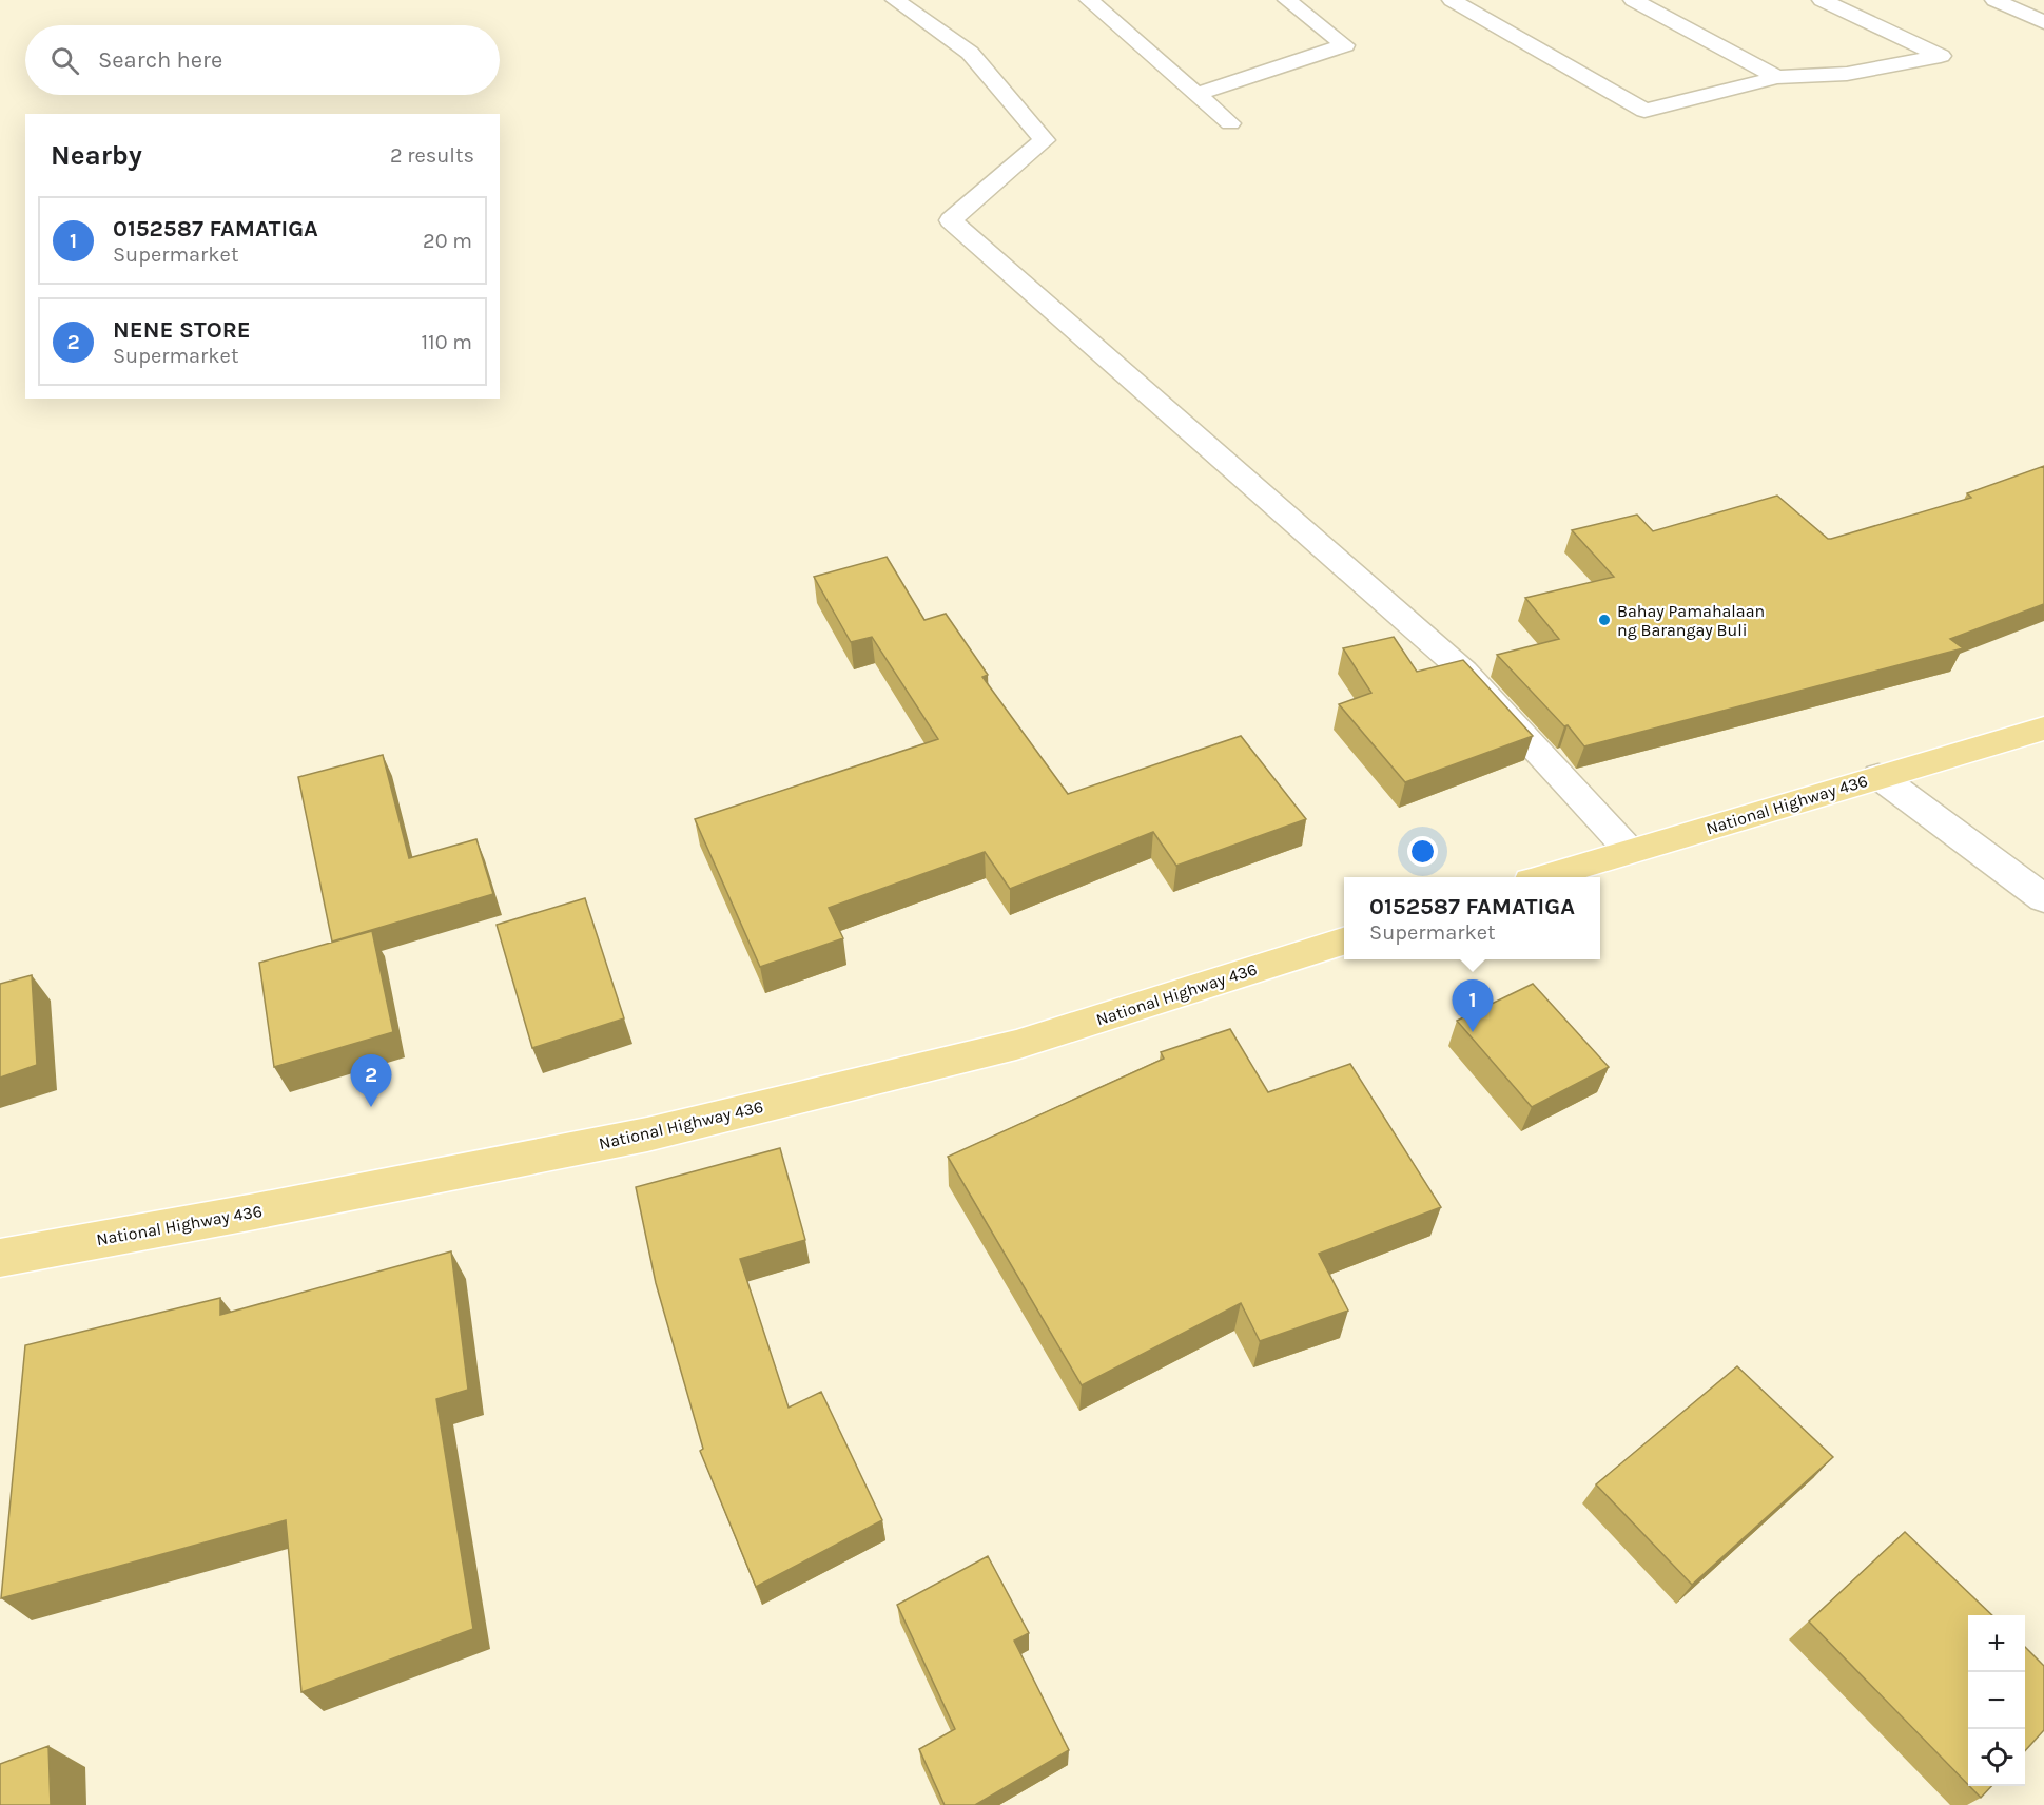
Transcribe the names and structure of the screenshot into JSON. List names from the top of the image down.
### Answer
{
  "streets": {
    "main road": ["National Highway 436"]
  },
  "places": ["Bahay Pamahalaan ng Barangay Buli"],
  "page": {
    "search": "Search here",
    "heading": ["Nearby", "2 results"],
    "list": [
      {
        "mark": "1",
        "name": "0152587 FAMATIGA",
        "note": "Supermarket",
        "value": "20 m"
      },
      {
        "mark": "2",
        "name": "NENE STORE",
        "note": "Supermarket",
        "value": "110 m"
      }
    ],
    "popup": ["0152587 FAMATIGA", "Supermarket"],
    "pins": ["1", "2"],
    "map_buttons": ["+", "−"]
  }
}
